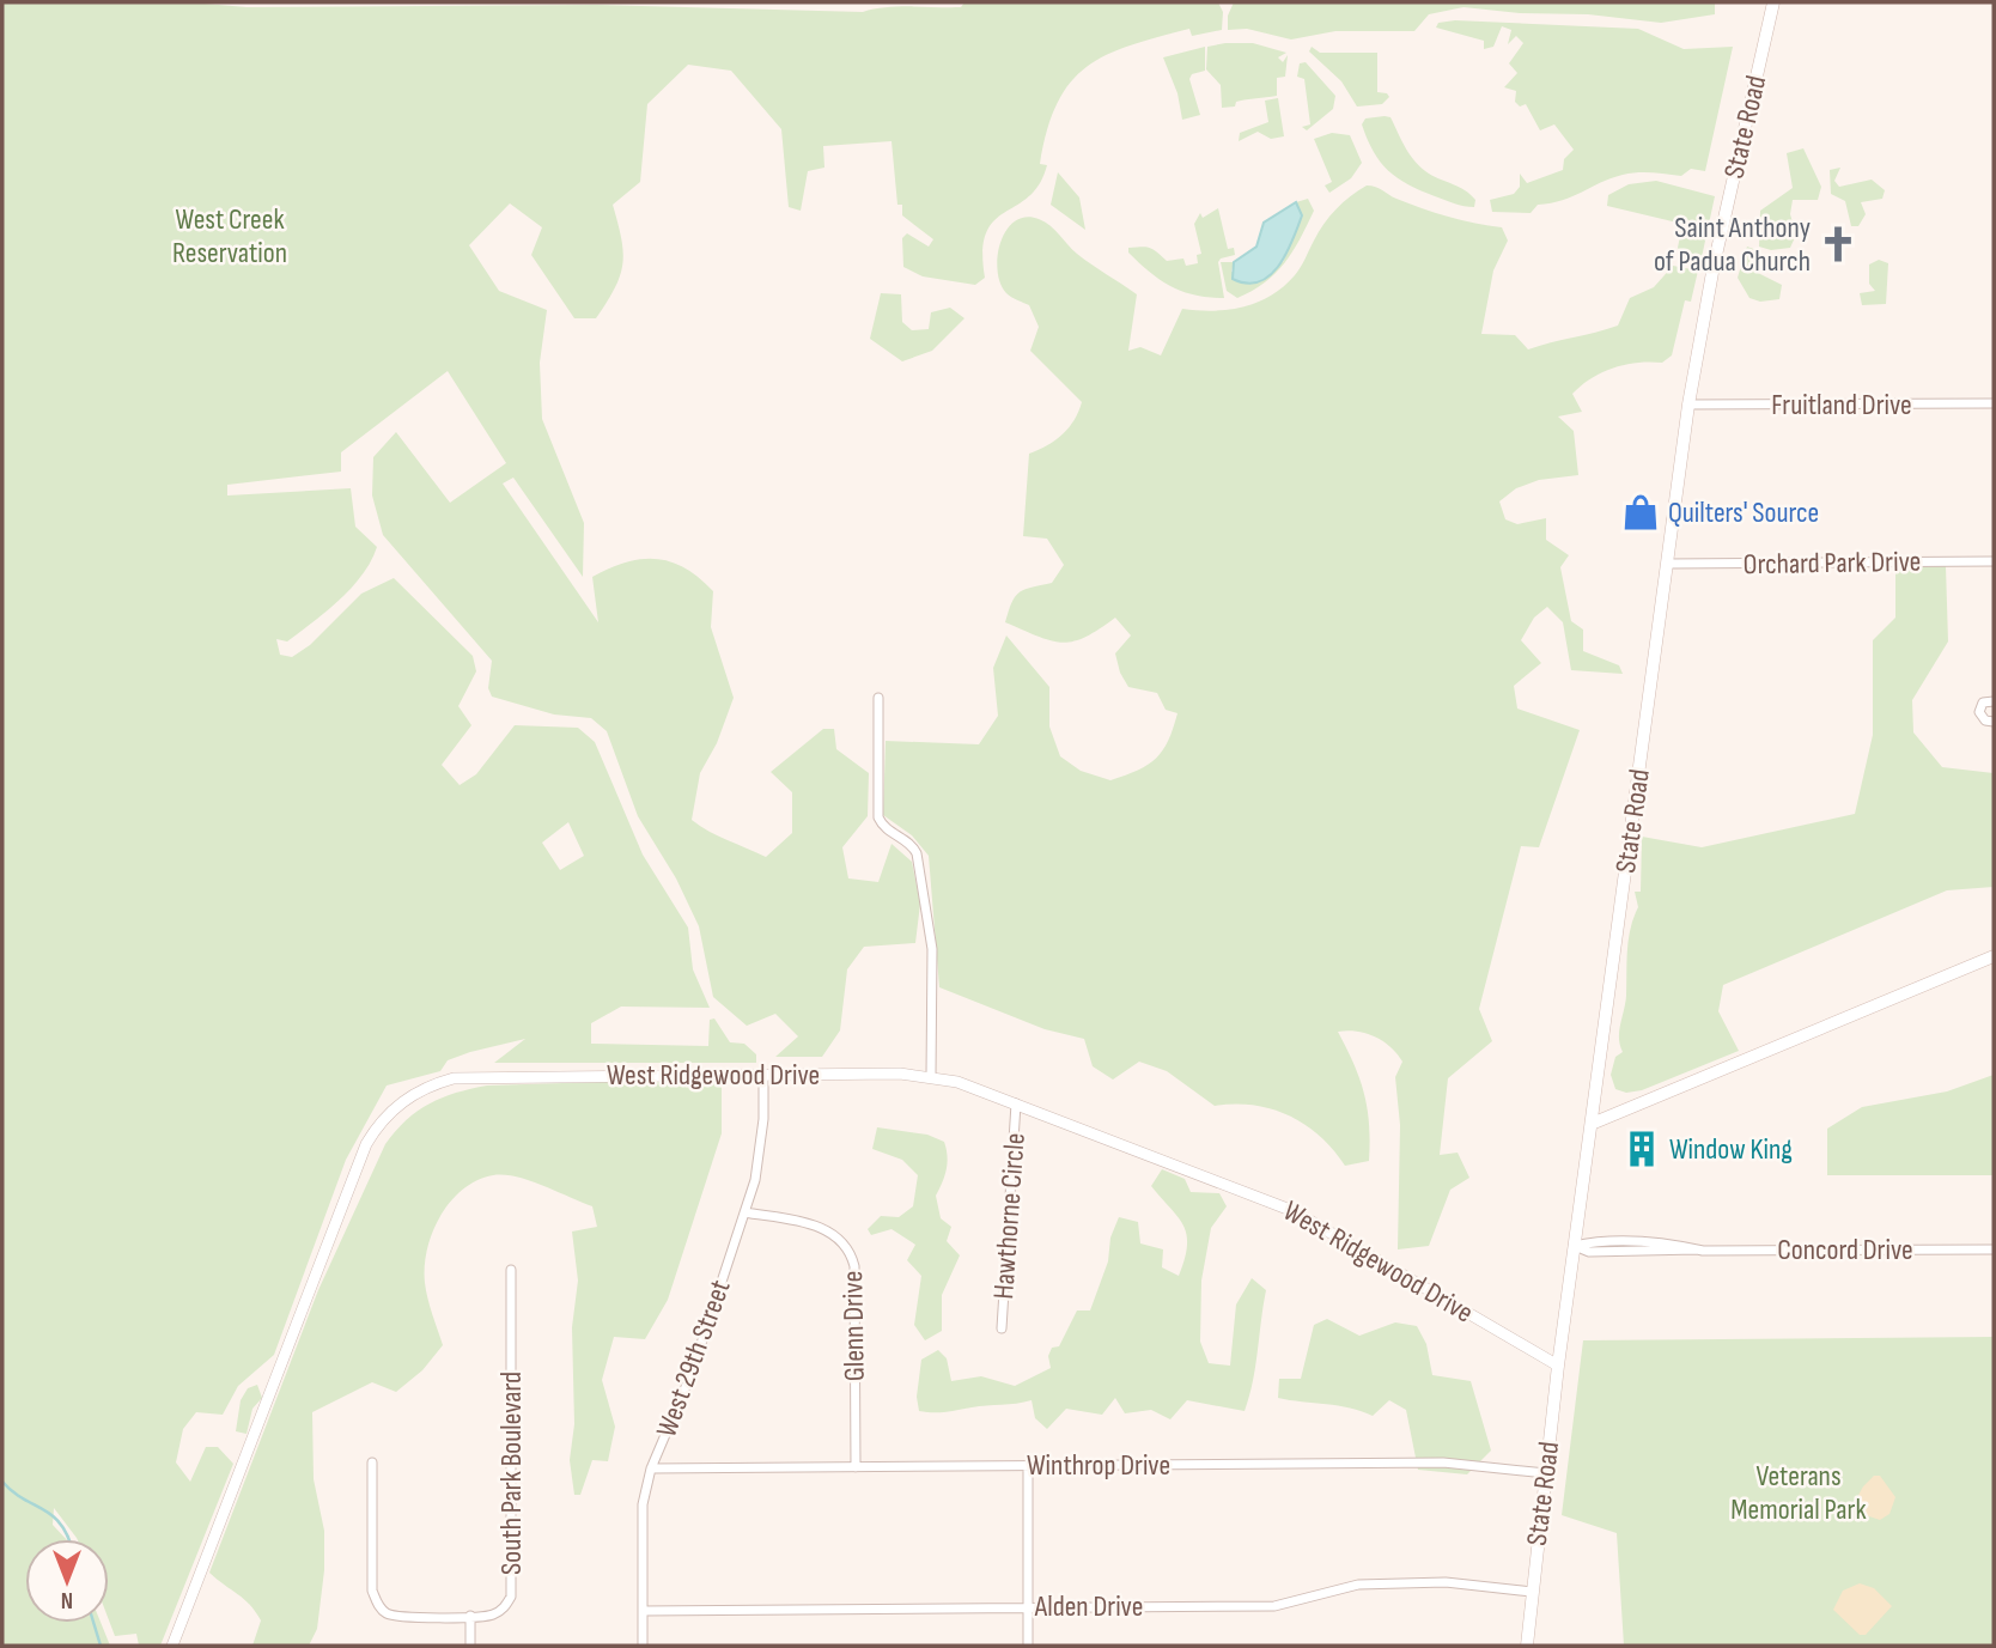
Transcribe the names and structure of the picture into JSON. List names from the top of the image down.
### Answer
{
  "streets": {
    "main road": ["State Road"],
    "street": [
      "Fruitland Drive",
      "Orchard Park Drive",
      "West Ridgewood Drive",
      "Hawthorne Circle",
      "Concord Drive",
      "Glenn Drive",
      "West 29th Street",
      "Winthrop Drive",
      "South Park Boulevard",
      "Alden Drive"
    ]
  },
  "crossings": [
    ["State Road", "Fruitland Drive"],
    ["State Road", "Orchard Park Drive"],
    ["State Road", "West Ridgewood Drive"],
    ["State Road", "Concord Drive"],
    ["State Road", "Winthrop Drive"],
    ["State Road", "Alden Drive"],
    ["West Ridgewood Drive", "Hawthorne Circle"],
    ["West Ridgewood Drive", "West 29th Street"],
    ["Glenn Drive", "West 29th Street"],
    ["Glenn Drive", "Winthrop Drive"],
    ["West 29th Street", "Winthrop Drive"],
    ["West 29th Street", "Alden Drive"]
  ],
  "parks": ["West Creek Reservation", "Veterans Memorial Park"],
  "places": {
    "church": ["Saint Anthony of Padua Church"],
    "shop": ["Quilters' Source"],
    "building": ["Window King"]
  },
  "north": "bottom"
}
